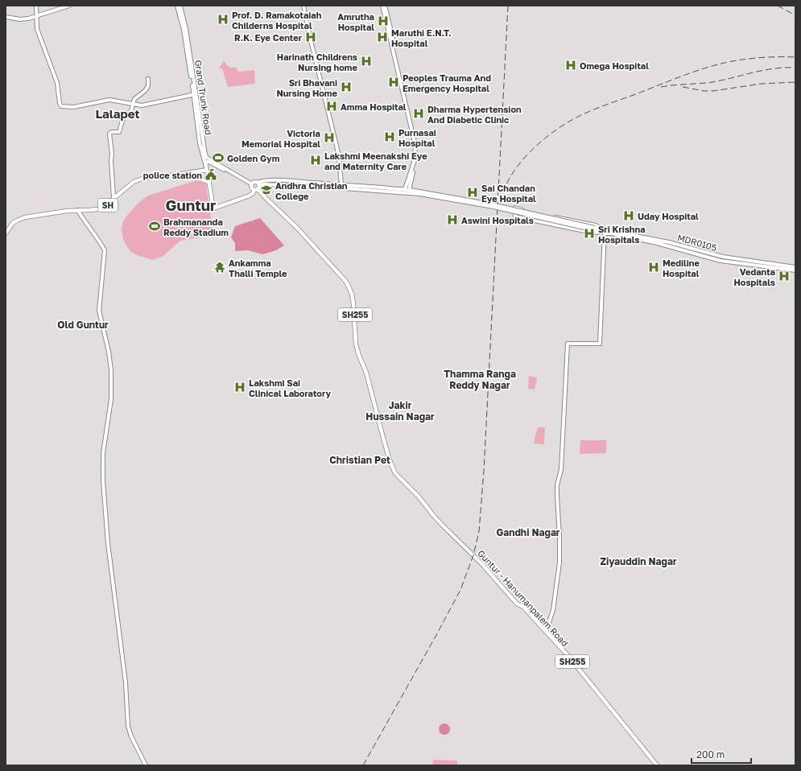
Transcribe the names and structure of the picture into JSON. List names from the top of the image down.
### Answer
{
  "streets": {
    "main road": ["SH", "SH255", "Guntur - Hanumanpalem Road"],
    "street": ["Grand Trunk Road", "MDR0105"]
  },
  "crossings": [
    ["Grand Trunk Road", "SH"],
    ["Grand Trunk Road", "Guntur - Hanumanpalem Road"]
  ],
  "districts": [
    "Lalapet",
    "Guntur",
    "Old Guntur",
    "Thamma Ranga Reddy Nagar",
    "Jakir Hussain Nagar",
    "Christian Pet",
    "Gandhi Nagar",
    "Ziyauddin Nagar"
  ],
  "places": {
    "hospital": [
      "Prof. D. Ramakotaiah Childerns Hospital",
      "Amrutha Hospital",
      "R.K. Eye Center",
      "Maruthi E.N.T. Hospital",
      "Harinath Childrens Nursing home",
      "Omega Hospital",
      "Peoples Trauma And Emergency Hospital",
      "Sri Bhavani Nursing Home",
      "Amma Hospital",
      "Dharma Hypertension And Diabetic Clinic",
      "Purnasai Hospital",
      "Victoria Memorial Hospital",
      "Lakshmi Meenakshi Eye and Maternity Care",
      "Sai Chandan Eye Hospital",
      "Uday Hospital",
      "Aswini Hospitals",
      "Sri Krishna Hospitals",
      "Mediline Hospital",
      "Vedanta Hospitals",
      "Lakshmi Sai Clinical Laboratory"
    ],
    "sports": ["Golden Gym", "Brahmananda Reddy Stadium"],
    "public building": ["police station"],
    "school or university": ["Andhra Christian College"],
    "temple": ["Ankamma Thalli Temple"]
  },
  "scale_bar": "200 m"
}
